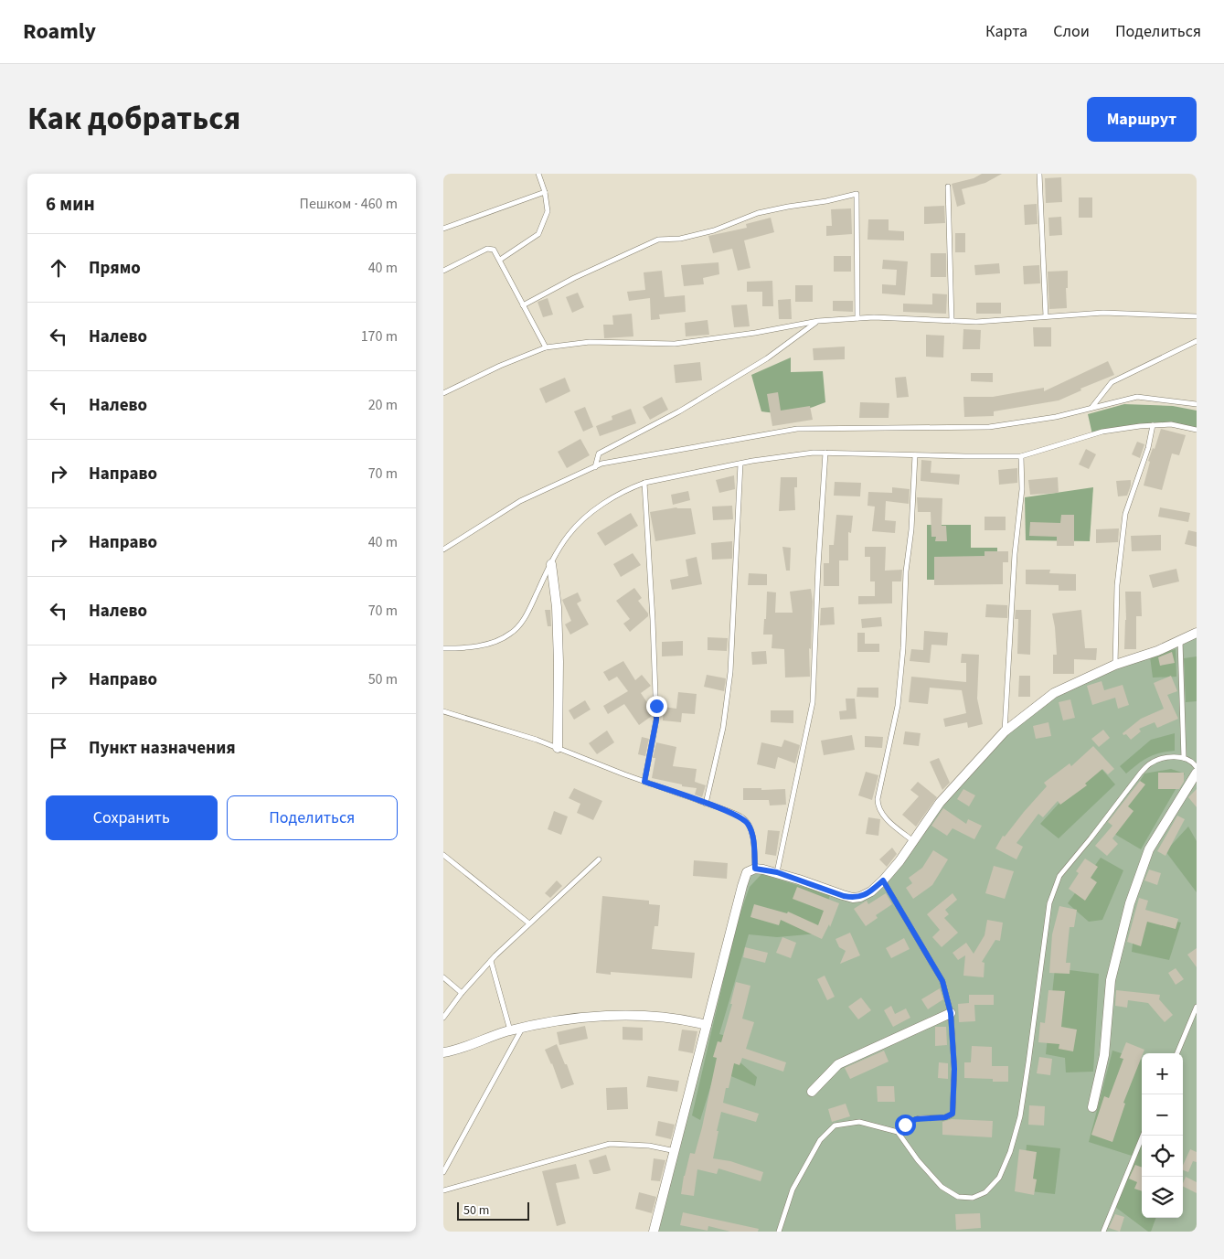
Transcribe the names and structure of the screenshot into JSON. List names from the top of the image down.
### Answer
{
  "scale_bar": "50 m",
  "page": {
    "header": "Roamly",
    "nav": ["Карта", "Слои", "Поделиться"],
    "title": "Как добраться",
    "buttons": [
      "Маршрут",
      ["Сохранить", "Поделиться"]
    ],
    "heading": ["6 мин", "Пешком · 460 m"],
    "list": [
      ["Прямо", "40 m"],
      ["Налево", "170 m"],
      ["Налево", "20 m"],
      ["Направо", "70 m"],
      ["Направо", "40 m"],
      ["Налево", "70 m"],
      ["Направо", "50 m"],
      "Пункт назначения"
    ],
    "map_buttons": ["+", "−"],
    "scale": "50 m"
  }
}
